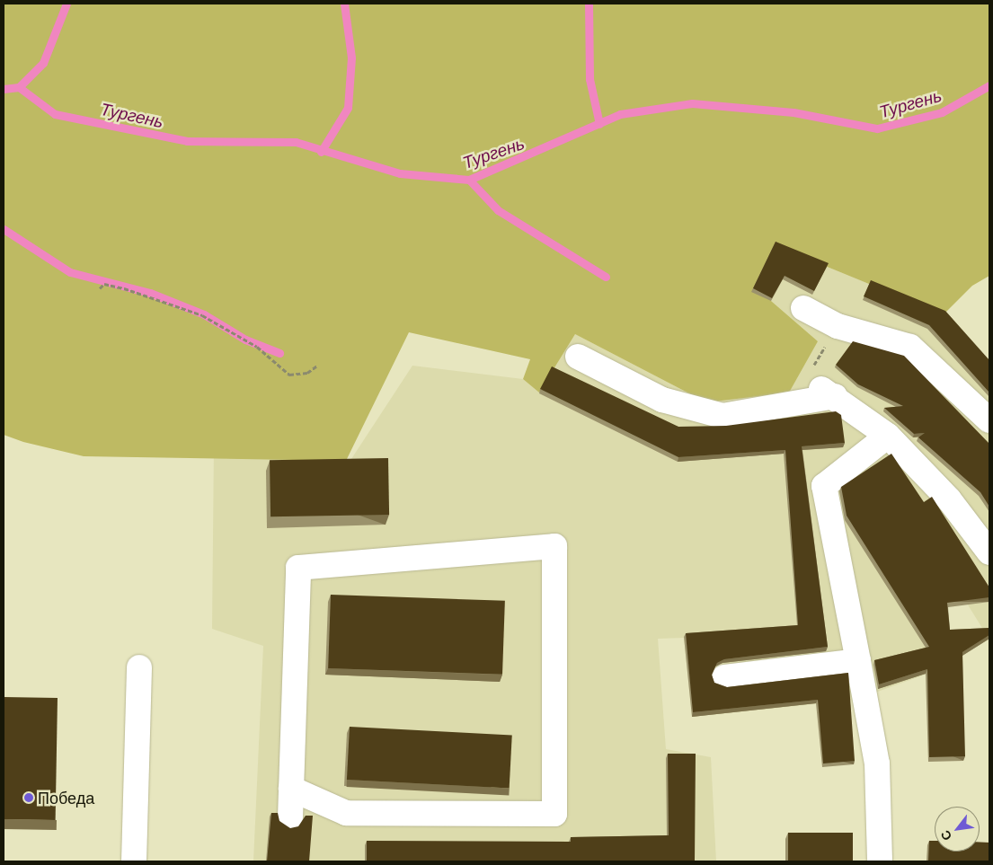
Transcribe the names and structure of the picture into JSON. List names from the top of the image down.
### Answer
{
  "water": ["Тургень"],
  "places": ["Победа"],
  "north": "bottom left"
}
